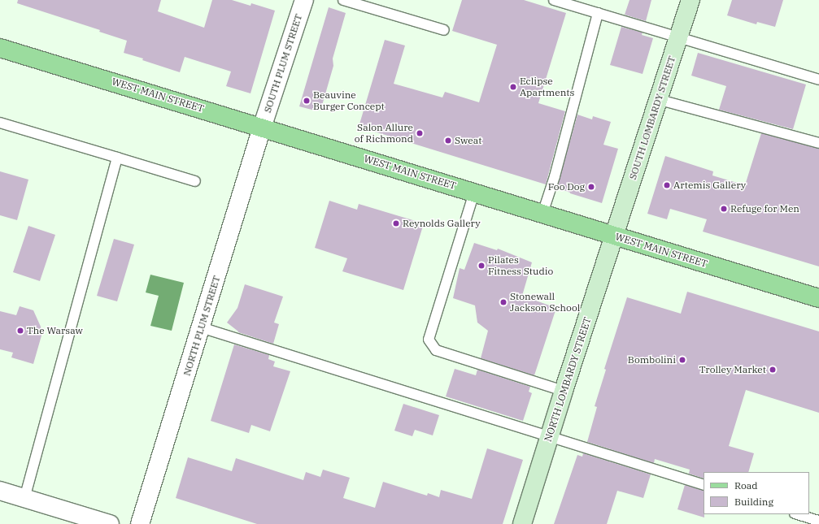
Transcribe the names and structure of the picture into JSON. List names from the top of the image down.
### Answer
{
  "streets": {
    "main road": ["WEST MAIN STREET", "SOUTH LOMBARDY STREET", "NORTH LOMBARDY STREET"],
    "street": ["SOUTH PLUM STREET", "NORTH PLUM STREET"]
  },
  "crossings": [
    ["SOUTH PLUM STREET", "WEST MAIN STREET"],
    ["SOUTH PLUM STREET", "NORTH PLUM STREET"],
    ["WEST MAIN STREET", "SOUTH LOMBARDY STREET"],
    ["WEST MAIN STREET", "NORTH PLUM STREET"],
    ["WEST MAIN STREET", "NORTH LOMBARDY STREET"],
    ["SOUTH LOMBARDY STREET", "NORTH LOMBARDY STREET"]
  ],
  "places": [
    "Eclipse Apartments",
    "Beauvine Burger Concept",
    "Salon Allure of Richmond",
    "Sweat",
    "Artemis Gallery",
    "Foo Dog",
    "Refuge for Men",
    "Reynolds Gallery",
    "Pilates Fitness Studio",
    "Stonewall Jackson School",
    "The Warsaw",
    "Bombolini",
    "Trolley Market"
  ],
  "legend": ["Road", "Building"]
}
